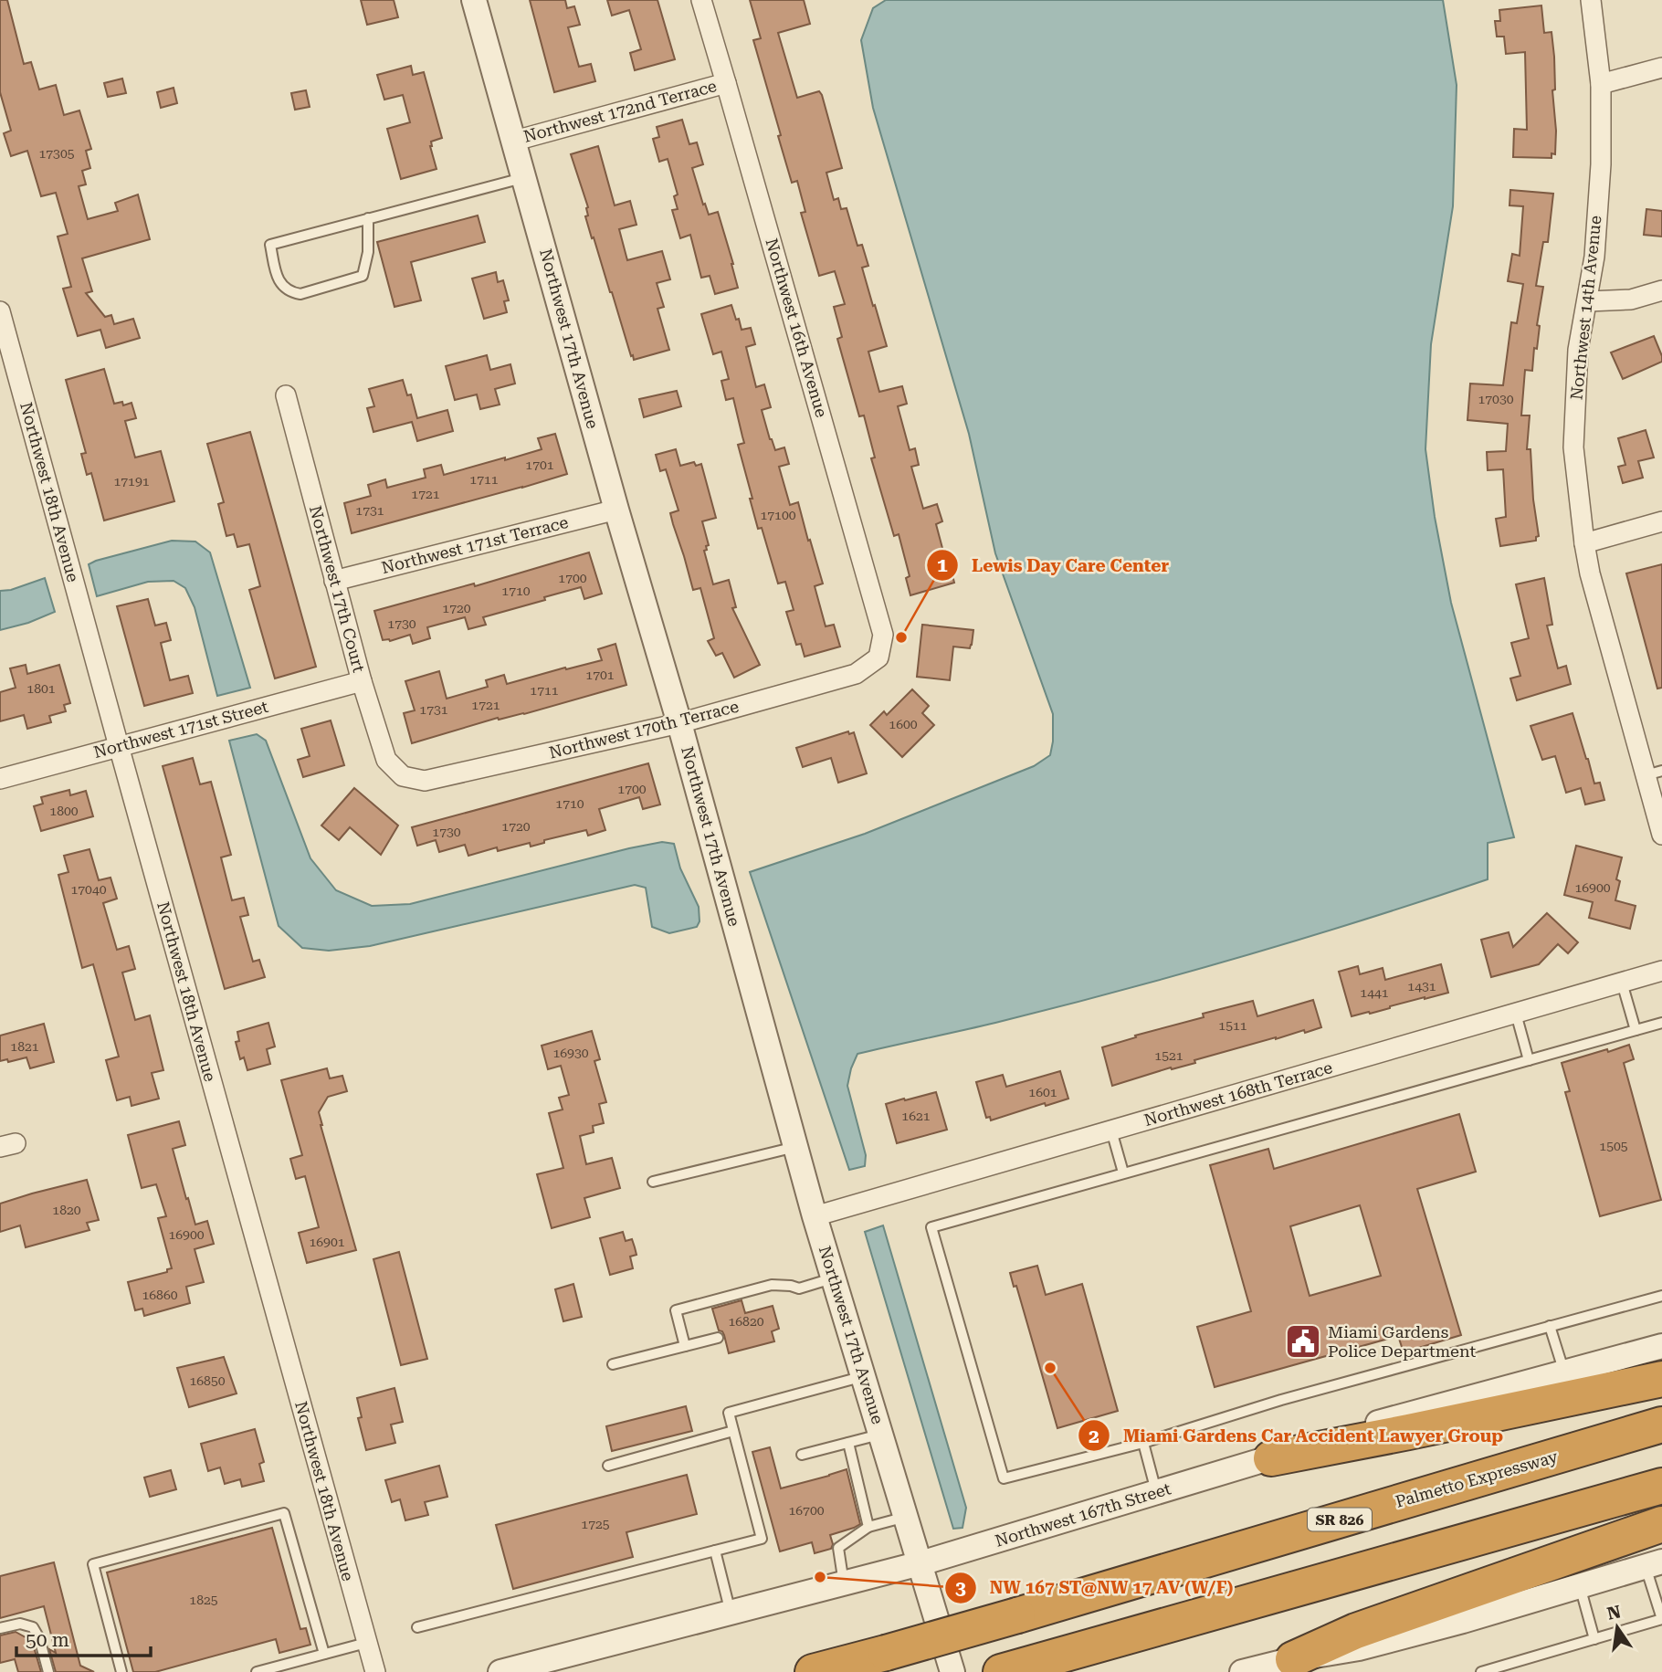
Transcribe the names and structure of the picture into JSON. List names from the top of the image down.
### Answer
{
  "streets": {
    "highway": ["Palmetto Expressway", "SR 826"],
    "street": [
      "Northwest 172nd Terrace",
      "Northwest 14th Avenue",
      "Northwest 16th Avenue",
      "Northwest 17th Avenue",
      "Northwest 18th Avenue",
      "Northwest 171st Terrace",
      "Northwest 17th Court",
      "Northwest 171st Street",
      "Northwest 170th Terrace",
      "Northwest 168th Terrace",
      "Northwest 167th Street"
    ]
  },
  "crossings": [
    ["Northwest 172nd Terrace", "Northwest 16th Avenue"],
    ["Northwest 172nd Terrace", "Northwest 17th Avenue"],
    ["Northwest 16th Avenue", "Northwest 170th Terrace"],
    ["Northwest 17th Avenue", "Northwest 171st Terrace"],
    ["Northwest 17th Avenue", "Northwest 170th Terrace"],
    ["Northwest 17th Avenue", "Northwest 168th Terrace"],
    ["Northwest 17th Avenue", "Northwest 167th Street"],
    ["Northwest 18th Avenue", "Northwest 171st Street"],
    ["Northwest 171st Terrace", "Northwest 17th Court"],
    ["Northwest 17th Court", "Northwest 171st Street"],
    ["Northwest 17th Court", "Northwest 170th Terrace"]
  ],
  "places": {
    "other": ["Lewis Day Care Center", "Miami Gardens Car Accident Lawyer Group", "NW 167 ST@NW 17 AV (W/F)"],
    "public building": ["Miami Gardens Police Department"]
  },
  "house_numbers": [
    "17305",
    "17030",
    "1701",
    "1711",
    "17191",
    "1721",
    "1731",
    "17100",
    "1700",
    "1710",
    "1720",
    "1730",
    "1701",
    "1801",
    "1711",
    "1721",
    "1731",
    "1600",
    "1700",
    "1710",
    "1800",
    "1720",
    "1730",
    "16900",
    "17040",
    "1431",
    "1441",
    "1511",
    "1821",
    "16930",
    "1521",
    "1601",
    "1621",
    "1505",
    "1820",
    "16900",
    "16901",
    "16860",
    "16820",
    "16850",
    "16700",
    "1725",
    "1825"
  ],
  "scale_bar": "50 m",
  "north": "top"
}
